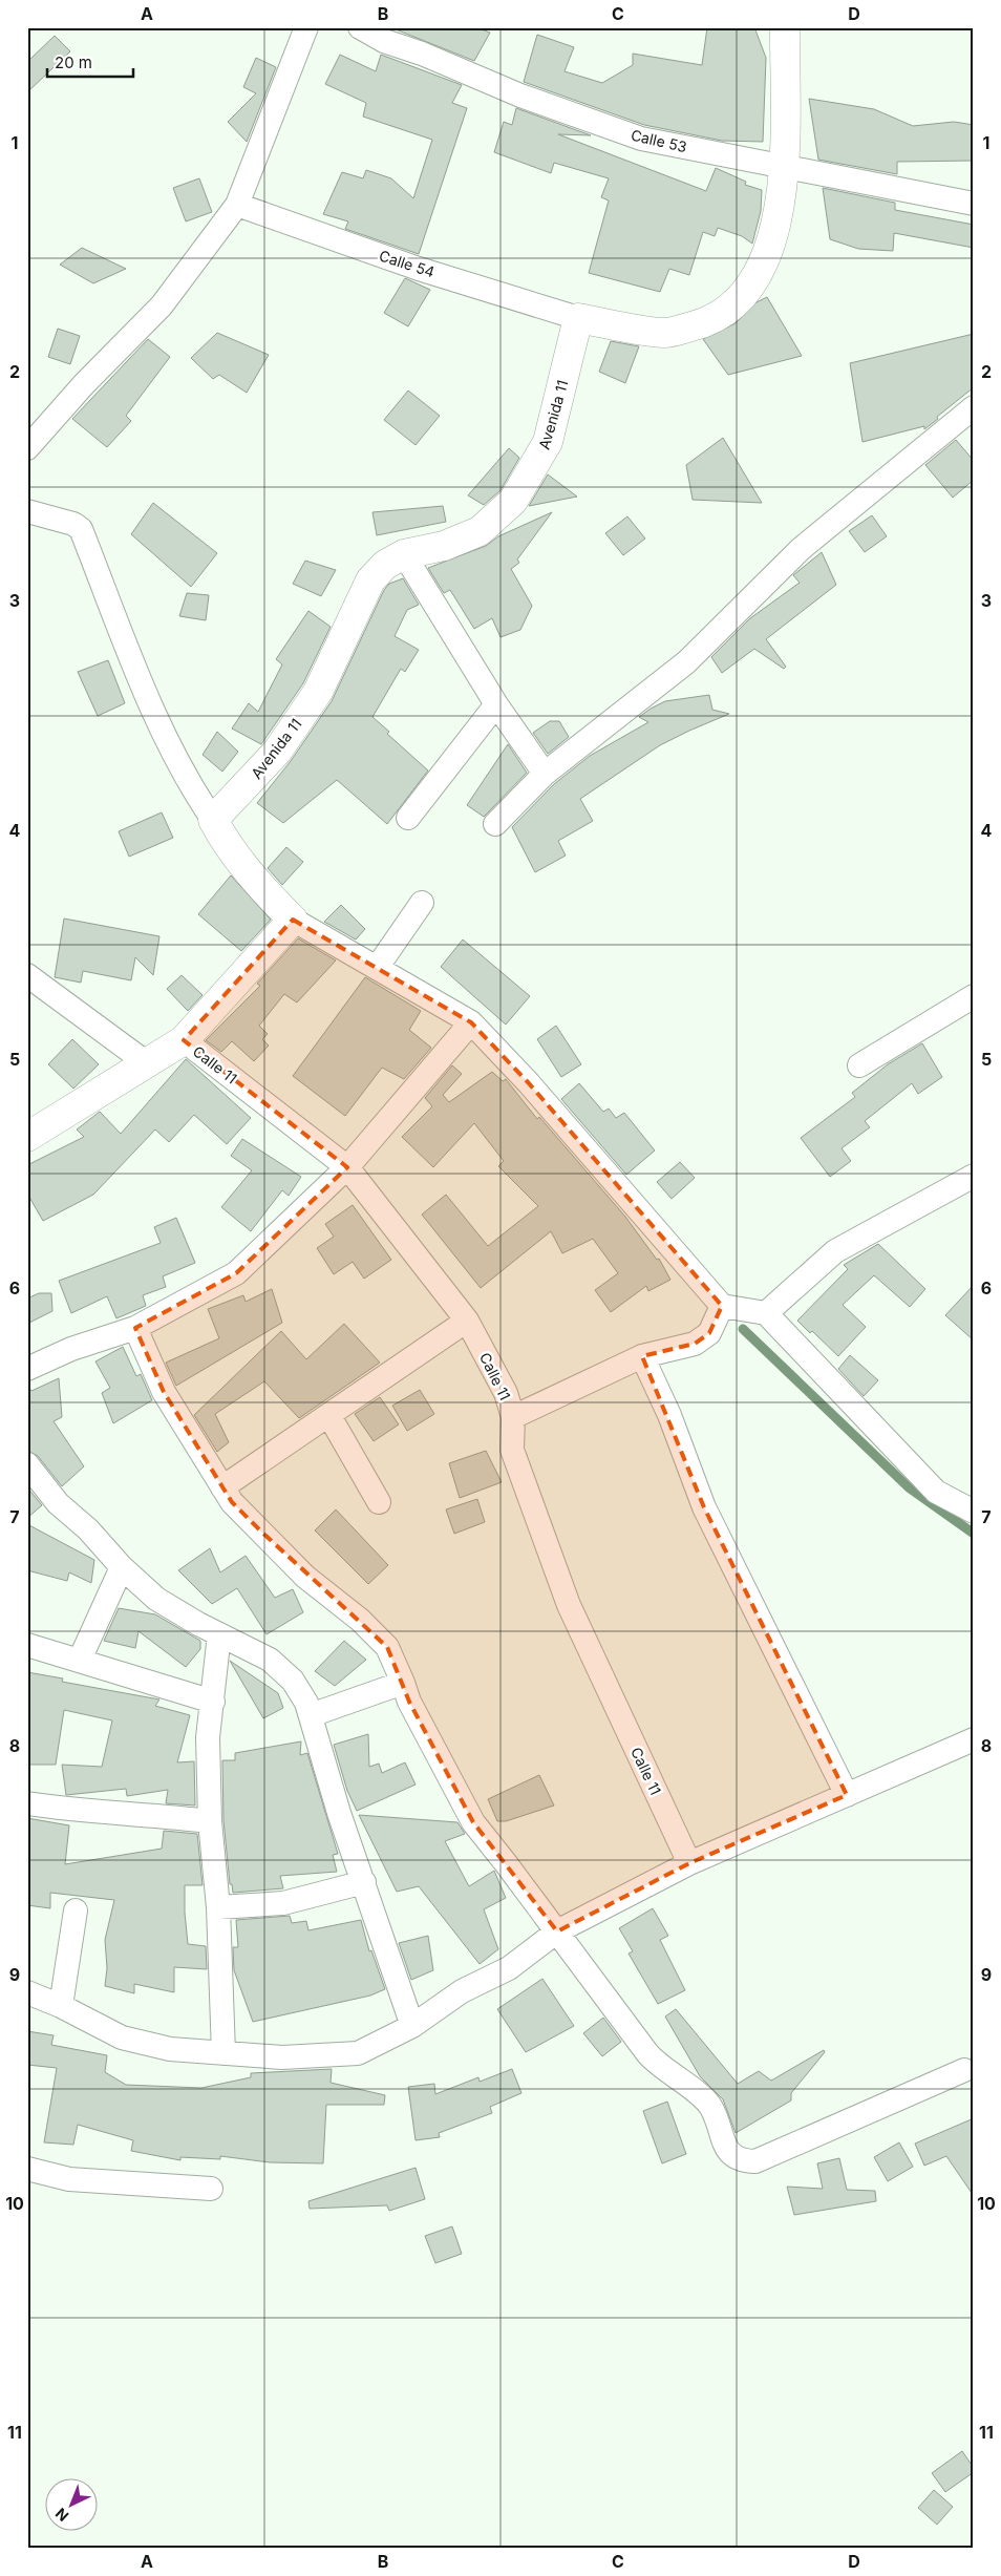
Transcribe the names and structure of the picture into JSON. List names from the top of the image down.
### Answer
{
  "streets": {
    "street": [
      "Calle 53",
      "Calle 54",
      "Avenida 11",
      "Calle 11"
    ]
  },
  "crossings": [
    ["Calle 54", "Avenida 11"]
  ],
  "scale_bar": "20 m",
  "north": "bottom left",
  "grid": {
    "columns": [
      "A",
      "B",
      "C",
      "D"
    ],
    "rows": [
      "1",
      "2",
      "3",
      "4",
      "5",
      "6",
      "7",
      "8",
      "9",
      "10",
      "11"
    ]
  }
}
